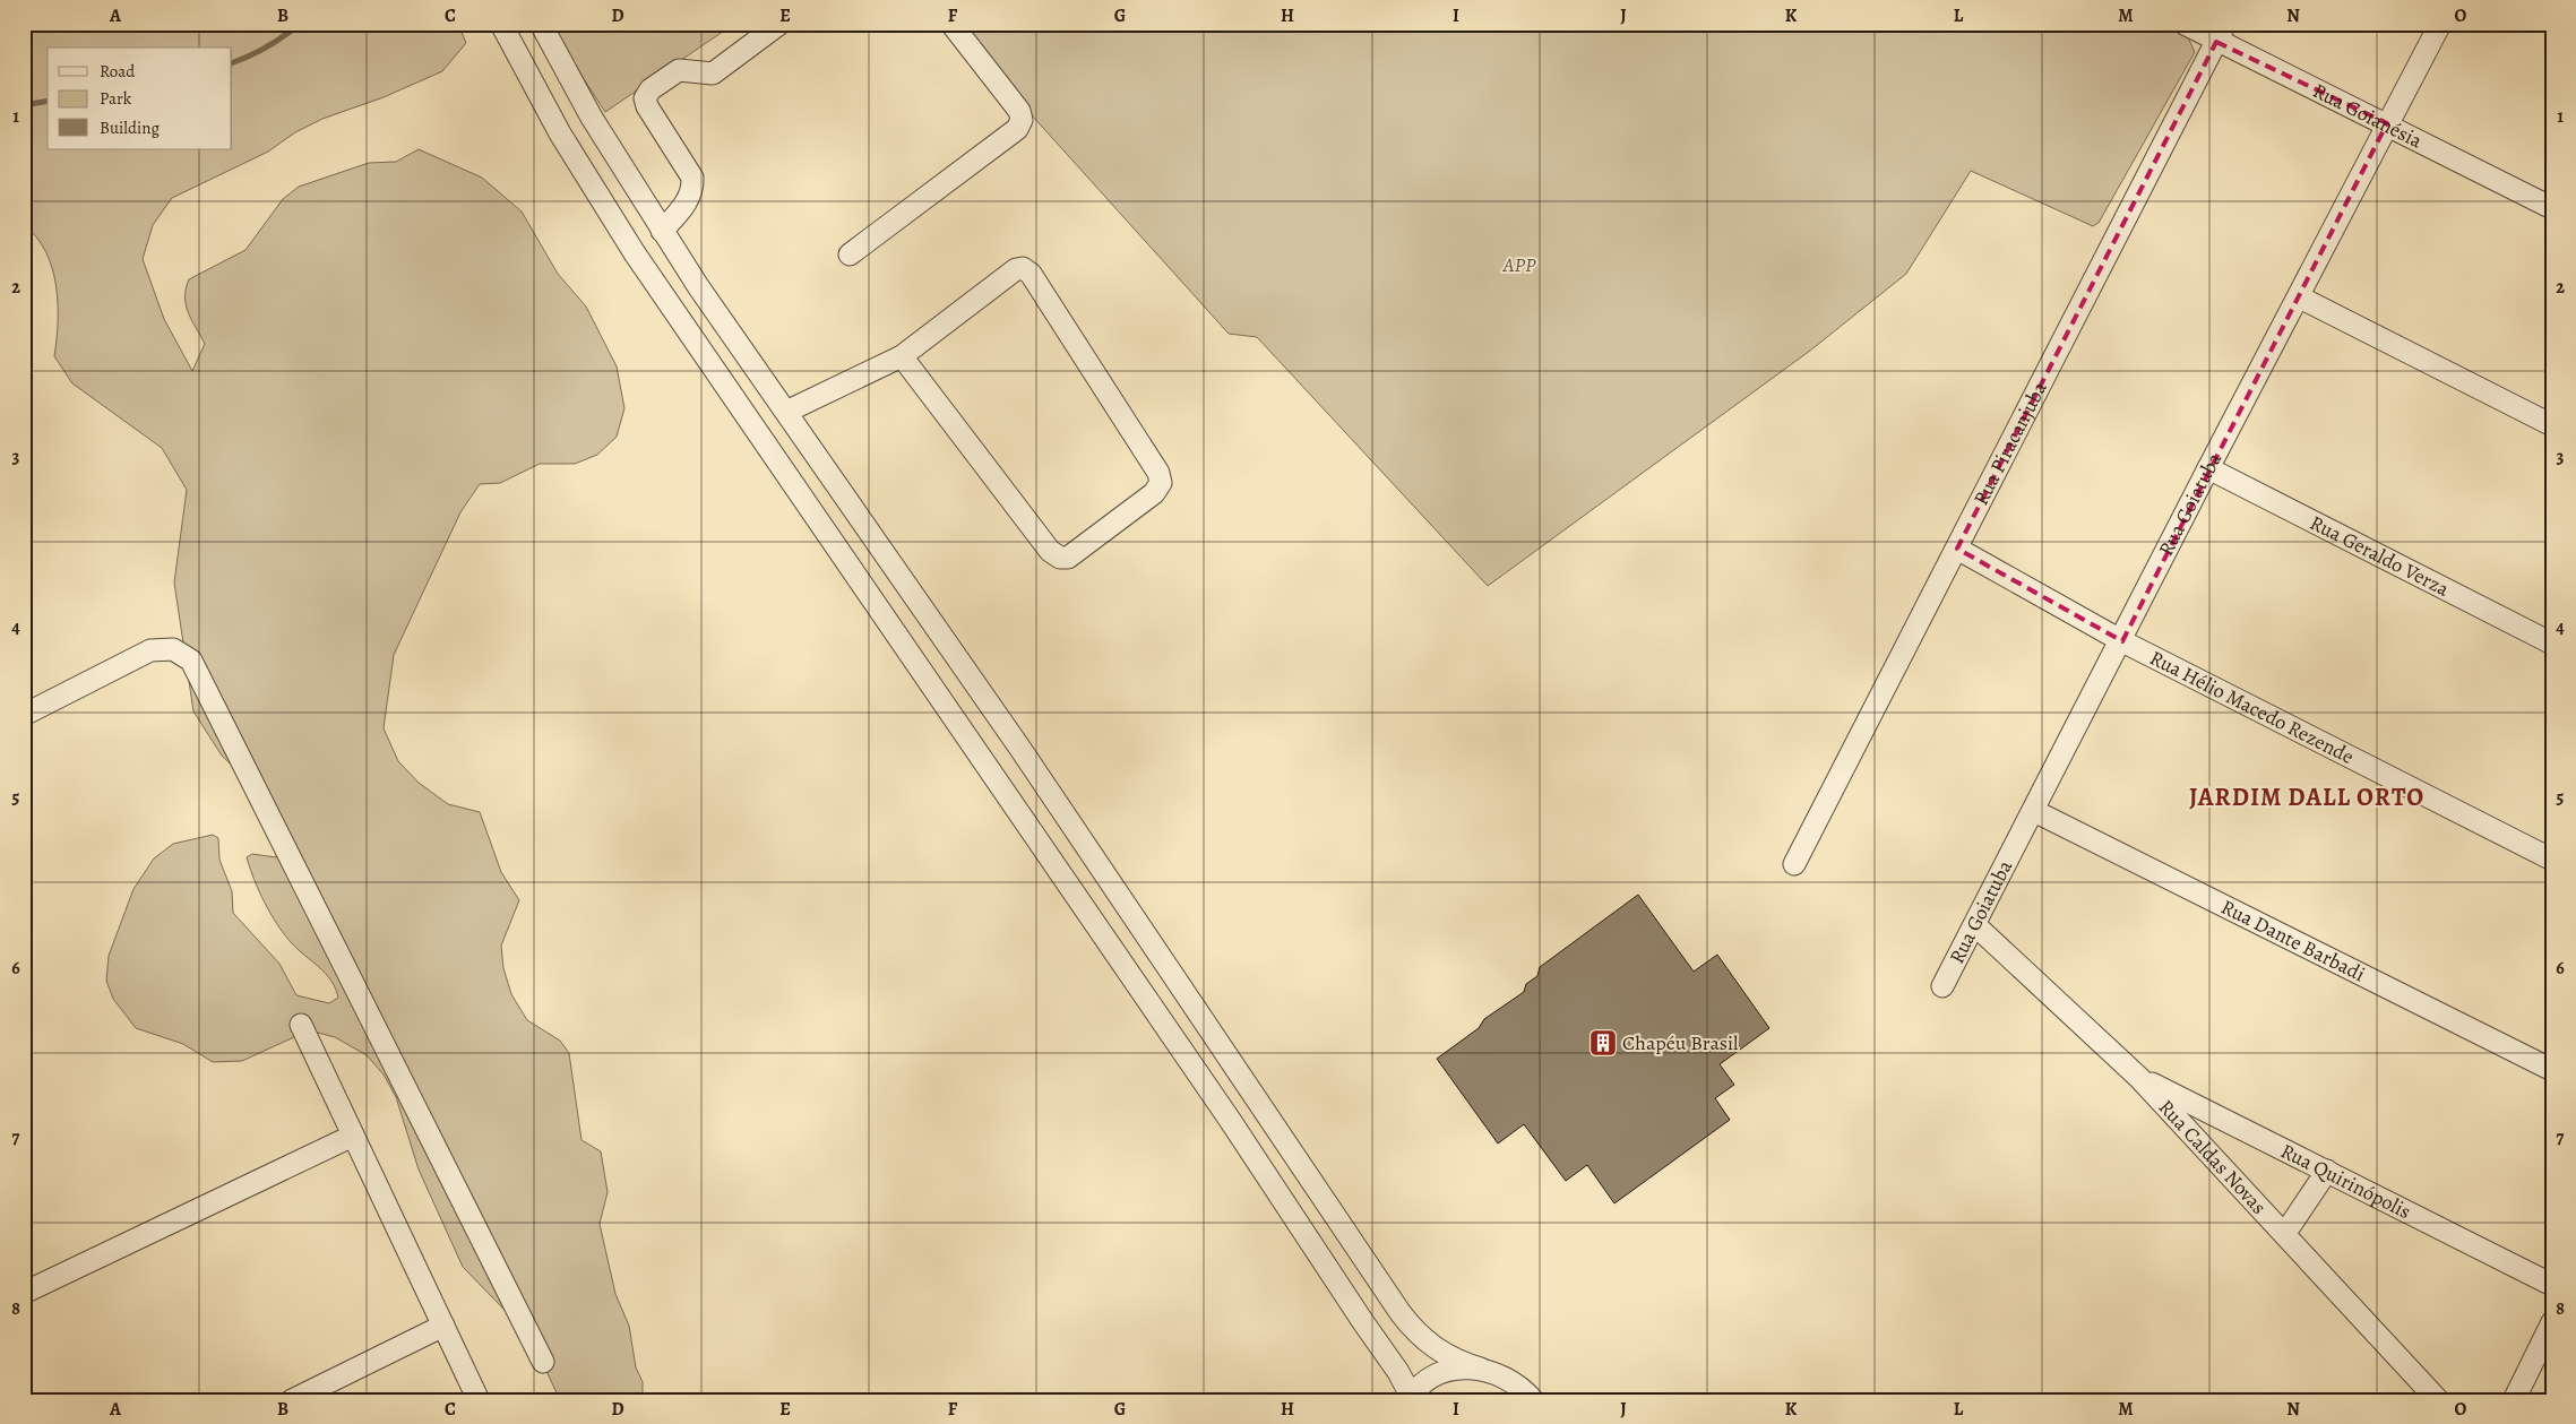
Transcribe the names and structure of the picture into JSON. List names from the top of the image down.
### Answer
{
  "streets": {
    "street": [
      "Rua Goianésia",
      "Rua Piracanjuba",
      "Rua Goiatuba",
      "Rua Geraldo Verza",
      "Rua Hélio Macedo Rezende",
      "Rua Dante Barbadi",
      "Rua Caldas Novas",
      "Rua Quirinópolis"
    ]
  },
  "crossings": [
    ["Rua Goianésia", "Rua Piracanjuba"],
    ["Rua Goianésia", "Rua Goiatuba"],
    ["Rua Piracanjuba", "Rua Hélio Macedo Rezende"],
    ["Rua Goiatuba", "Rua Geraldo Verza"],
    ["Rua Goiatuba", "Rua Hélio Macedo Rezende"],
    ["Rua Goiatuba", "Rua Dante Barbadi"],
    ["Rua Goiatuba", "Rua Caldas Novas"],
    ["Rua Caldas Novas", "Rua Quirinópolis"]
  ],
  "districts": ["JARDIM DALL ORTO"],
  "parks": ["APP"],
  "places": {
    "building": ["Chapéu Brasil"]
  },
  "legend": ["Road", "Park", "Building"],
  "grid": {
    "columns": [
      "A",
      "B",
      "C",
      "D",
      "E",
      "F",
      "G",
      "H",
      "I",
      "J",
      "K",
      "L",
      "M",
      "N",
      "O"
    ],
    "rows": [
      "1",
      "2",
      "3",
      "4",
      "5",
      "6",
      "7",
      "8"
    ]
  }
}
